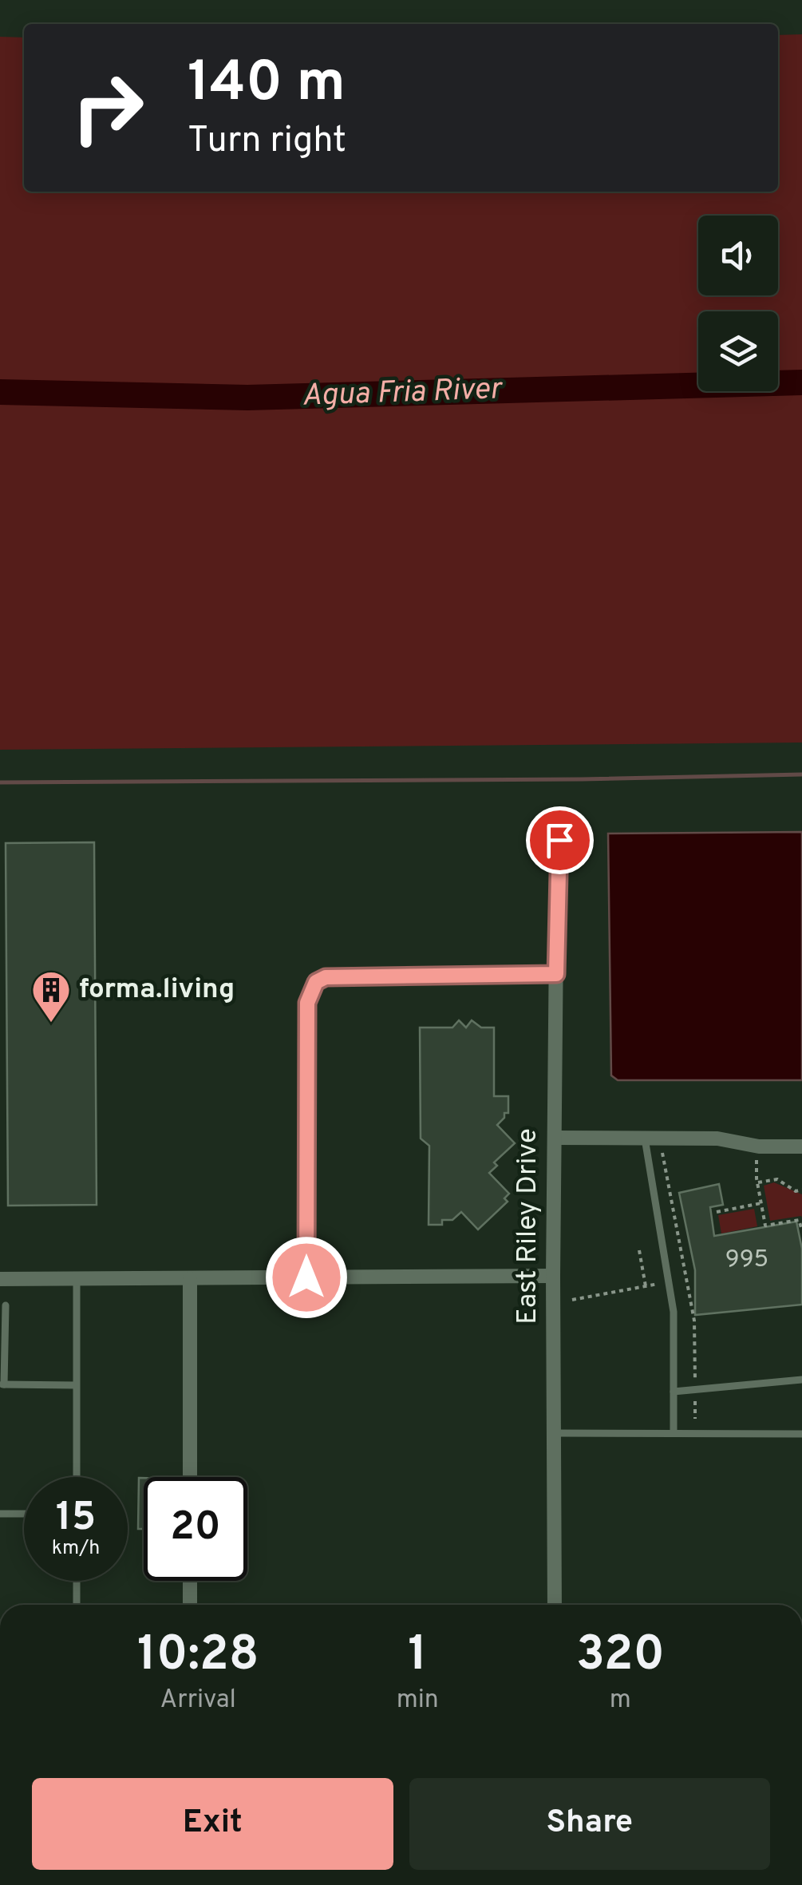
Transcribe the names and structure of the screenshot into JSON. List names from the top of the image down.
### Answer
{
  "streets": {
    "street": ["East Riley Drive"]
  },
  "water": ["Agua Fria River"],
  "places": {
    "building": ["forma.living"]
  },
  "house_numbers": ["995"],
  "page": {
    "turn": ["140 m", "Turn right"],
    "speed": "15 km/h",
    "limit": "20",
    "eta": [
      "10:28",
      "Arrival",
      "1",
      "min",
      "320",
      "m"
    ],
    "buttons": ["Exit", "Share"]
  }
}
